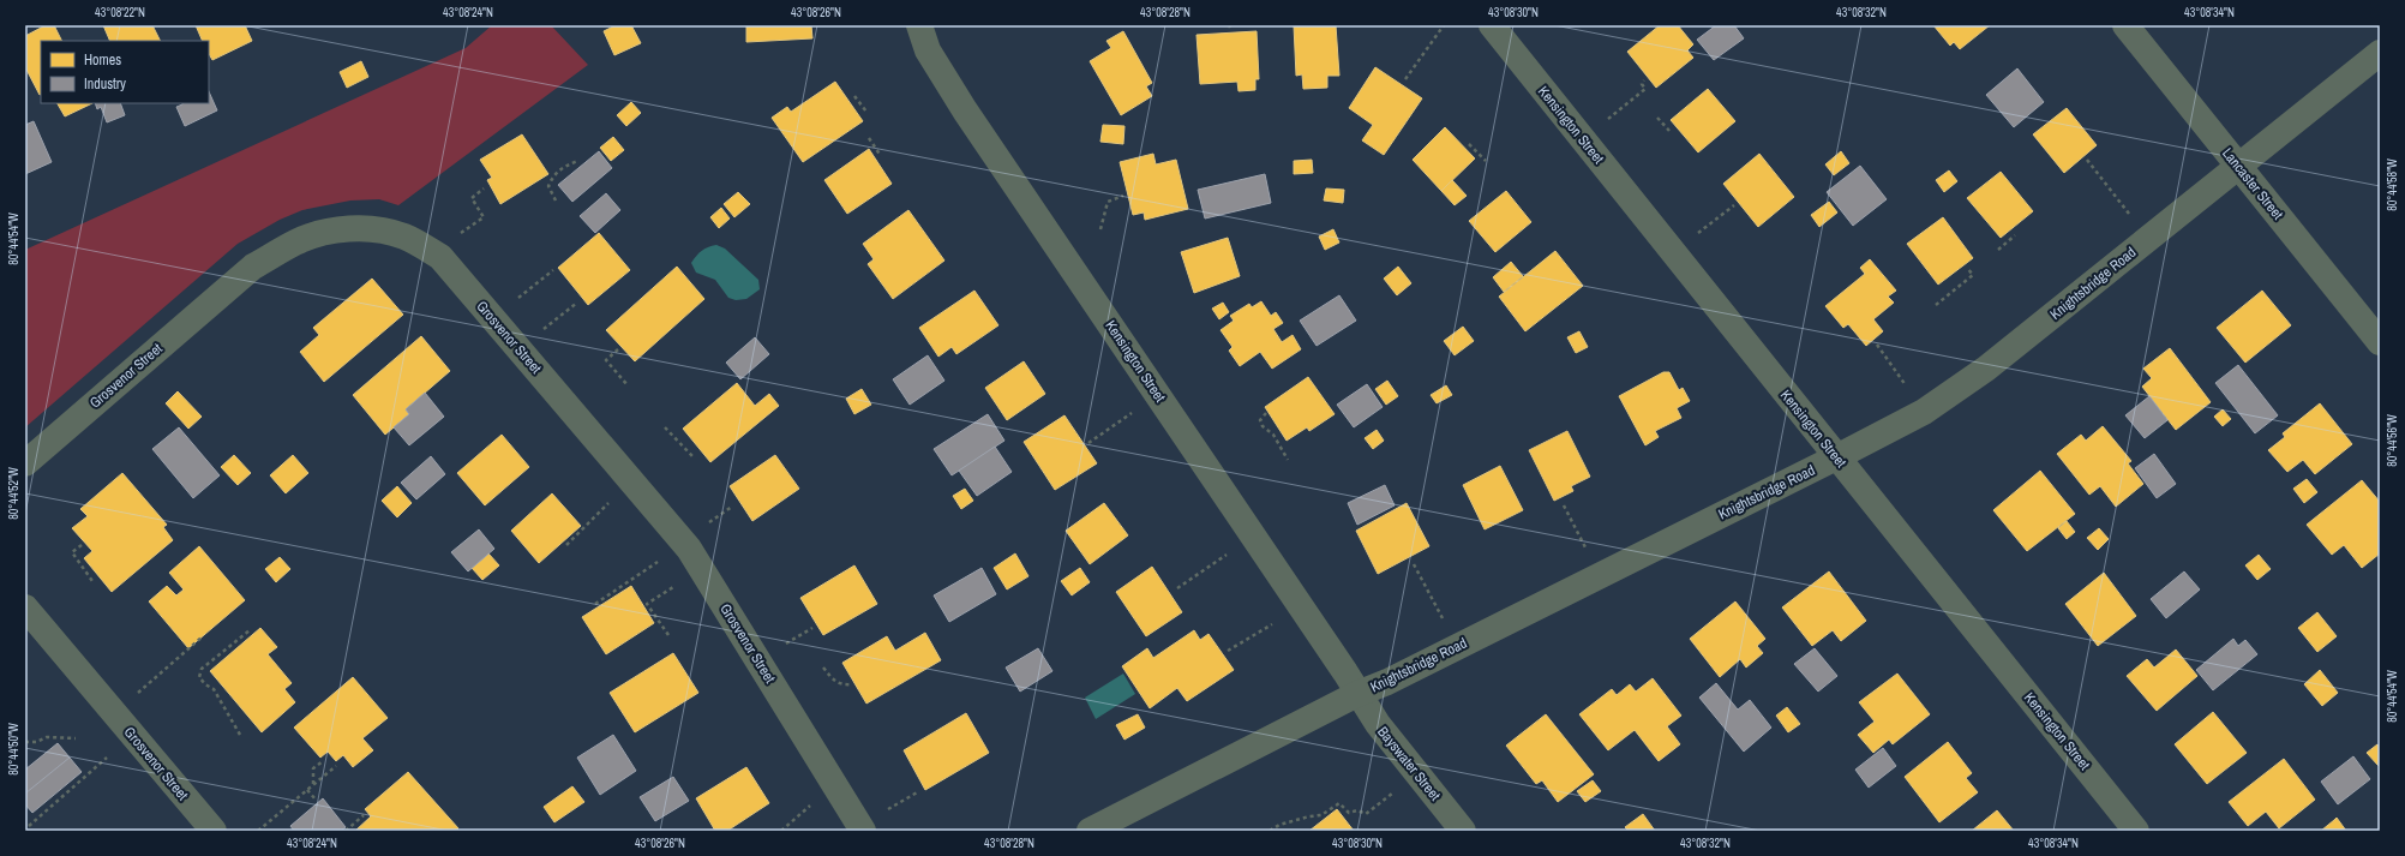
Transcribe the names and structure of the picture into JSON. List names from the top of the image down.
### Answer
{
  "streets": {
    "street": [
      "Kensington Street",
      "Lancaster Street",
      "Knightsbridge Road",
      "Grosvenor Street",
      "Bayswater Street"
    ]
  },
  "crossings": [
    ["Kensington Street", "Knightsbridge Road"],
    ["Kensington Street", "Bayswater Street"],
    ["Lancaster Street", "Knightsbridge Road"],
    ["Knightsbridge Road", "Bayswater Street"]
  ],
  "legend": ["Homes", "Industry"],
  "coordinates": [
    "43°08'22\"N",
    "43°08'24\"N",
    "43°08'26\"N",
    "43°08'28\"N",
    "43°08'30\"N",
    "43°08'32\"N",
    "43°08'34\"N",
    "80°44'58\"W",
    "80°44'54\"W",
    "80°44'56\"W",
    "80°44'52\"W",
    "80°44'50\"W"
  ]
}
